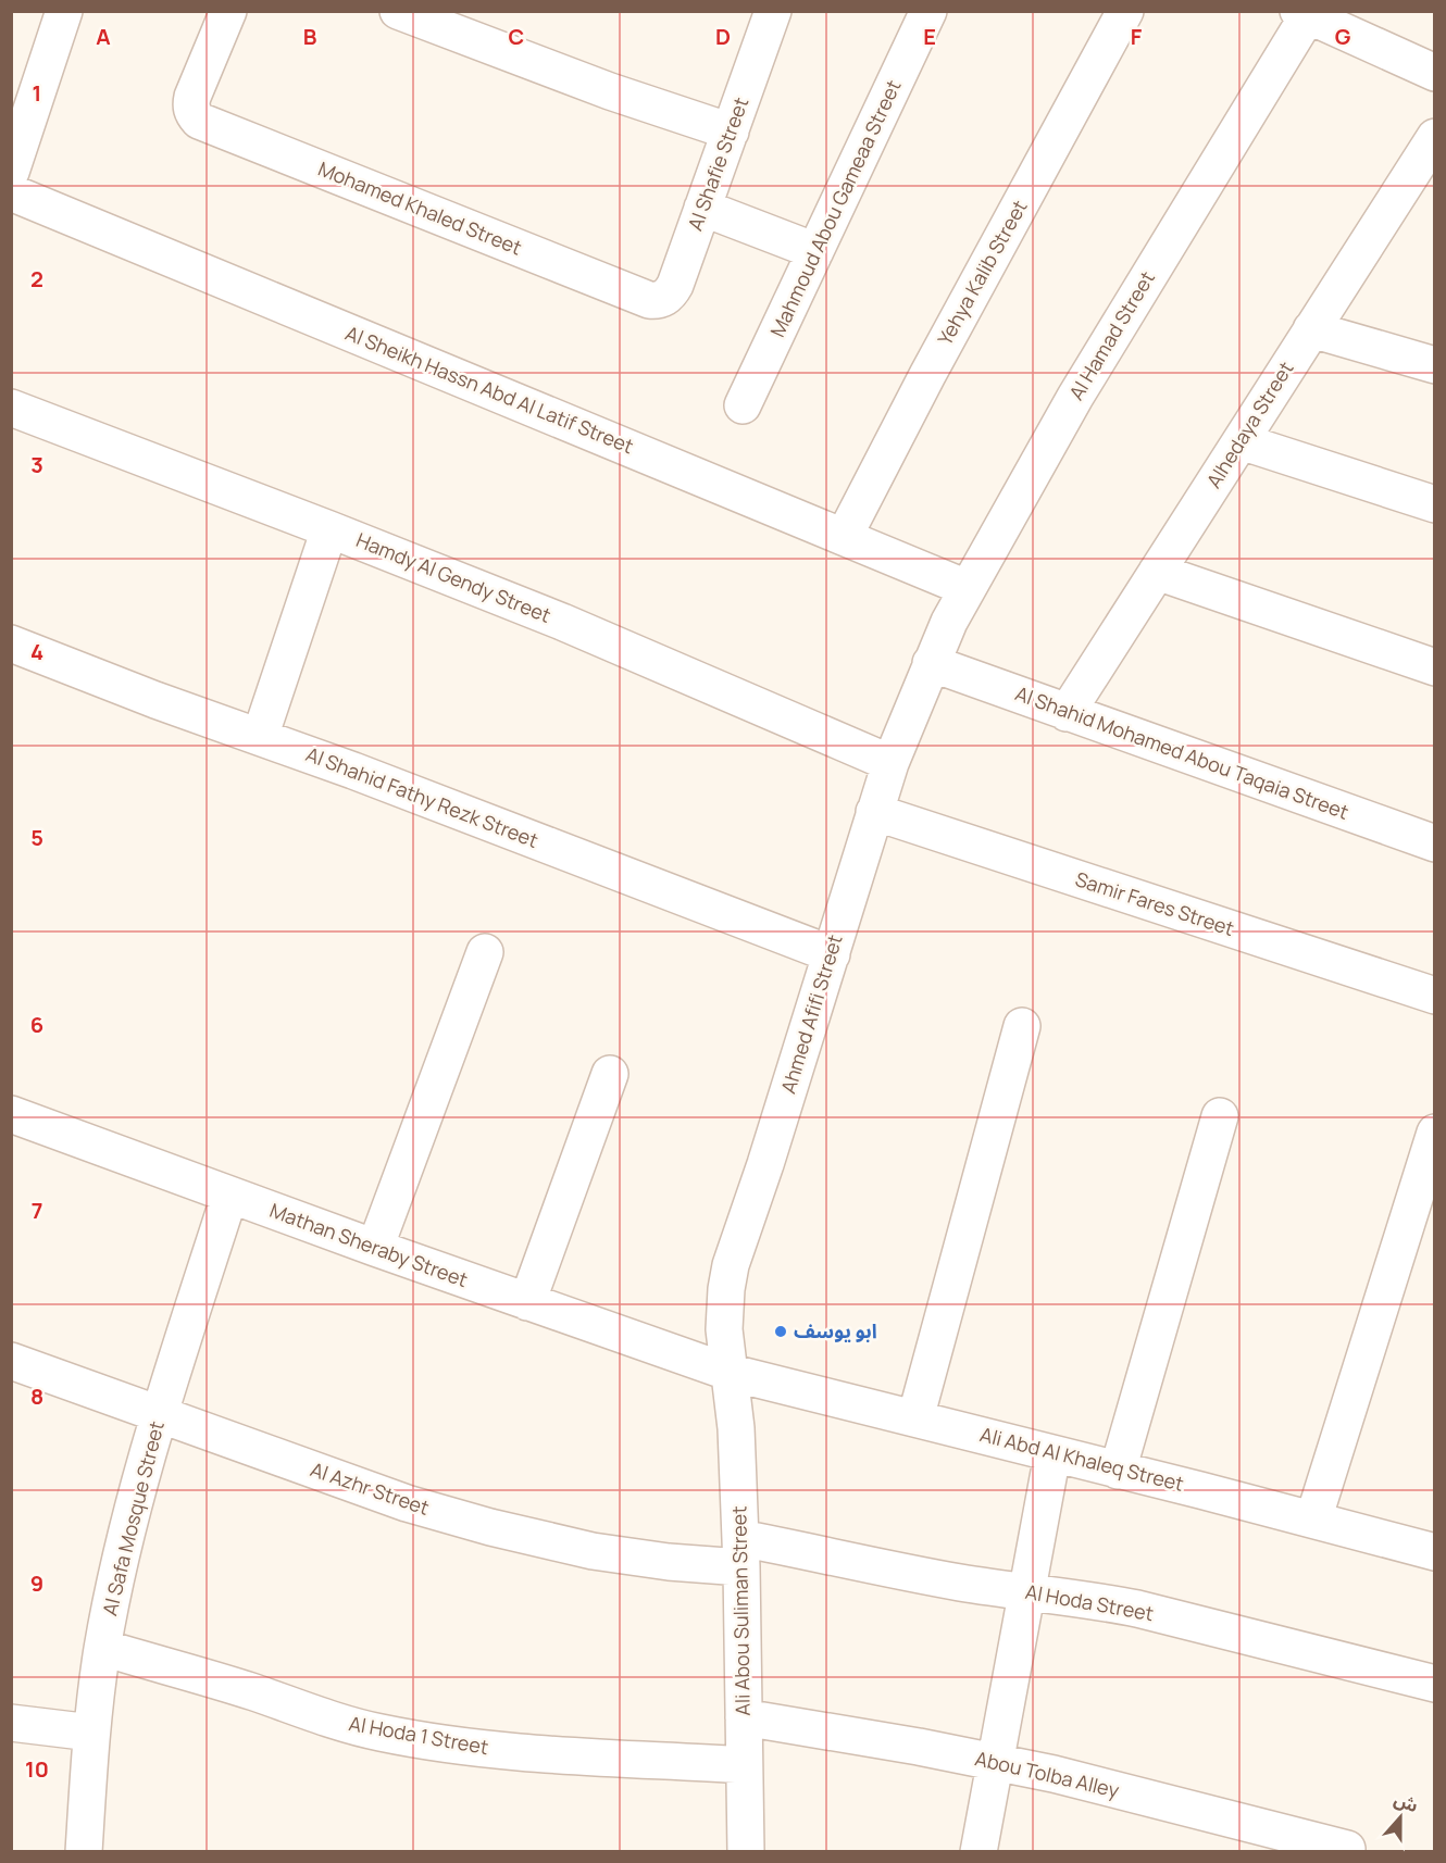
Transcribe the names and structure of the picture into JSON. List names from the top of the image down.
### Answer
{
  "streets": {
    "street": [
      "Al Shafie Street",
      "Mohamed Khaled Street",
      "Mahmoud Abou Gameaa Street",
      "Yehya Kalib Street",
      "Al Hamad Street",
      "Al Sheikh Hassn Abd Al Latif Street",
      "Alhedaya Street",
      "Hamdy Al Gendy Street",
      "Al Shahid Mohamed Abou Taqaia Street",
      "Al Shahid Fathy Rezk Street",
      "Samir Fares Street",
      "Ahmed Afifi Street",
      "Mathan Sheraby Street",
      "Ali Abd Al Khaleq Street",
      "Al Azhr Street",
      "Al Safa Mosque Street",
      "Al Hoda Street",
      "Ali Abou Suliman Street",
      "Al Hoda 1 Street",
      "Abou Tolba Alley"
    ]
  },
  "crossings": [
    ["Al Shafie Street", "Mohamed Khaled Street"],
    ["Yehya Kalib Street", "Al Sheikh Hassn Abd Al Latif Street"],
    ["Al Hamad Street", "Al Sheikh Hassn Abd Al Latif Street"],
    ["Al Hamad Street", "Al Shahid Mohamed Abou Taqaia Street"],
    ["Al Hamad Street", "Ahmed Afifi Street"],
    ["Alhedaya Street", "Al Shahid Mohamed Abou Taqaia Street"],
    ["Hamdy Al Gendy Street", "Ahmed Afifi Street"],
    ["Al Shahid Mohamed Abou Taqaia Street", "Ahmed Afifi Street"],
    ["Al Shahid Fathy Rezk Street", "Ahmed Afifi Street"],
    ["Samir Fares Street", "Ahmed Afifi Street"],
    ["Ahmed Afifi Street", "Mathan Sheraby Street"],
    ["Ahmed Afifi Street", "Ali Abd Al Khaleq Street"],
    ["Ahmed Afifi Street", "Ali Abou Suliman Street"],
    ["Mathan Sheraby Street", "Ali Abd Al Khaleq Street"],
    ["Mathan Sheraby Street", "Al Safa Mosque Street"],
    ["Mathan Sheraby Street", "Ali Abou Suliman Street"],
    ["Ali Abd Al Khaleq Street", "Ali Abou Suliman Street"],
    ["Al Azhr Street", "Al Safa Mosque Street"],
    ["Al Azhr Street", "Al Hoda Street"],
    ["Al Azhr Street", "Ali Abou Suliman Street"],
    ["Al Safa Mosque Street", "Al Hoda 1 Street"],
    ["Al Hoda Street", "Ali Abou Suliman Street"],
    ["Ali Abou Suliman Street", "Al Hoda 1 Street"],
    ["Ali Abou Suliman Street", "Abou Tolba Alley"]
  ],
  "places": ["ابو يوسف"],
  "north": "top",
  "grid": {
    "columns": [
      "A",
      "B",
      "C",
      "D",
      "E",
      "F",
      "G"
    ],
    "rows": [
      "1",
      "2",
      "3",
      "4",
      "5",
      "6",
      "7",
      "8",
      "9",
      "10"
    ]
  }
}
